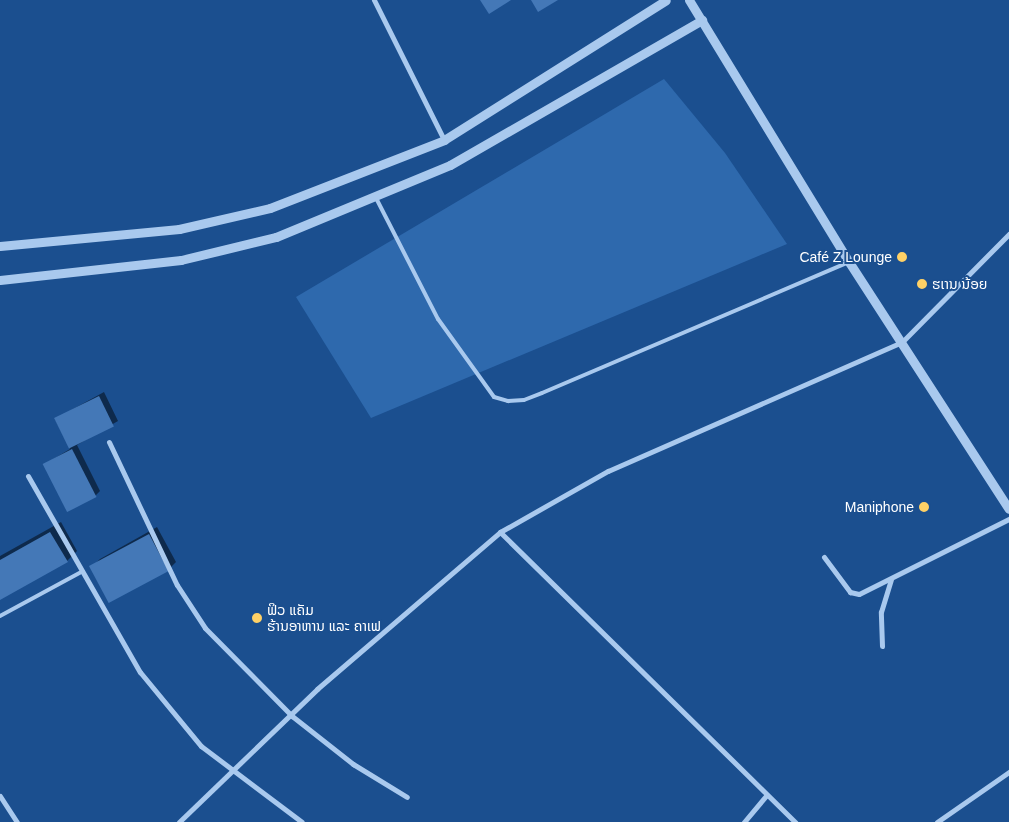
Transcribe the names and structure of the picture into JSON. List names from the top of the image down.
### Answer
{
  "places": [
    "Café Z Lounge",
    "ຮເານ ນ້ອຍ",
    "Maniphone",
    "ຟິວ ແຄັມ ຮ້ານອາຫານ ແລະ ຄາເຟ"
  ]
}
